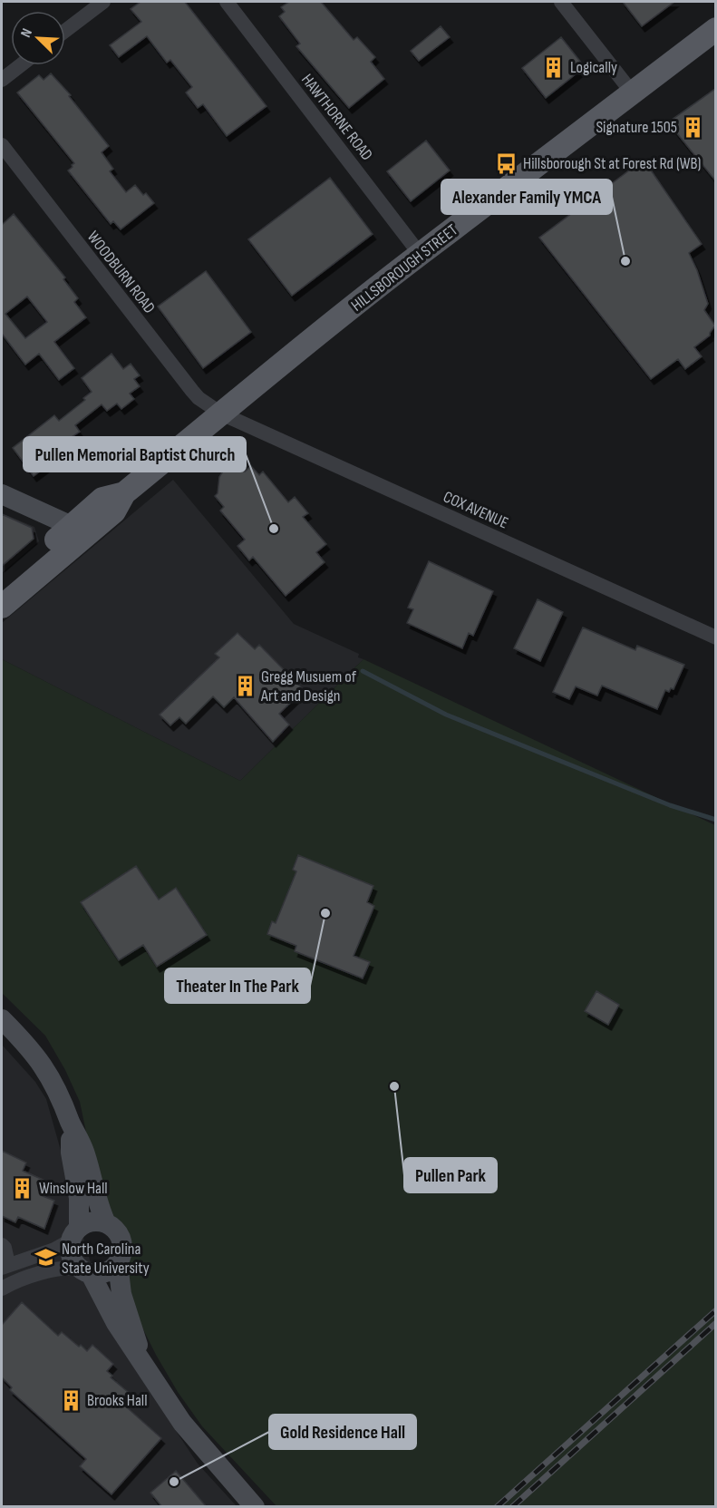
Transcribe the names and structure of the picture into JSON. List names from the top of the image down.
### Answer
{
  "streets": {
    "main road": ["HILLSBOROUGH STREET"],
    "street": ["HAWTHORNE ROAD", "WOODBURN ROAD", "COX AVENUE"]
  },
  "crossings": [
    ["HAWTHORNE ROAD", "HILLSBOROUGH STREET"],
    ["HILLSBOROUGH STREET", "WOODBURN ROAD"],
    ["HILLSBOROUGH STREET", "COX AVENUE"],
    ["WOODBURN ROAD", "COX AVENUE"]
  ],
  "places": {
    "building": [
      "Logically",
      "Signature 1505",
      "Gregg Musuem of Art and Design",
      "Winslow Hall",
      "Brooks Hall"
    ],
    "bus stop": ["Hillsborough St at Forest Rd (WB)"],
    "other": [
      "Alexander Family YMCA",
      "Pullen Memorial Baptist Church",
      "Theater In The Park",
      "Pullen Park",
      "Gold Residence Hall"
    ],
    "school or university": ["North Carolina State University"]
  },
  "north": "top left"
}
